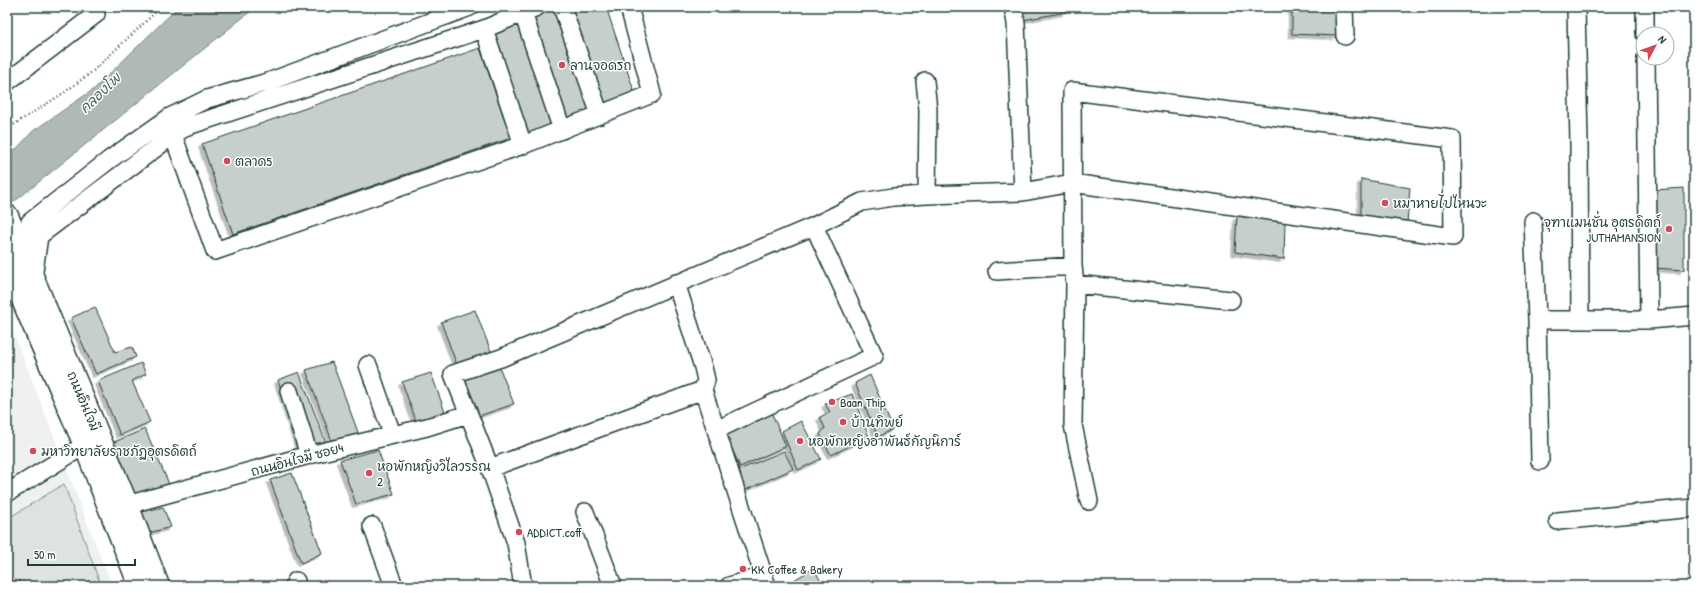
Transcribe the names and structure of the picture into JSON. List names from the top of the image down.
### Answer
{
  "streets": {
    "main road": ["ถนนอินใจมี"],
    "street": ["ถนนอินใจมี ซอย4"]
  },
  "crossings": [
    ["ถนนอินใจมี", "ถนนอินใจมี ซอย4"]
  ],
  "water": ["คลองโพ"],
  "places": [
    "ลานจอดรถ",
    "ตลาด5",
    "หมาหายไปไหนวะ",
    "จุฑาแมนชั่น อุตรดิตถ์ JUTHAMANSION",
    "Baan Thip",
    "บ้านทิพย์",
    "หอพักหญิงอำพันธ์กัญนิการ์",
    "มหาวิทยาลัยราชภัฏอุตรดิตถ์",
    "หอพักหญิงวิไลวรรณ 2",
    "ADDICT.coff",
    "KK Coffee & Bakery"
  ],
  "scale_bar": "50 m",
  "north": "top right"
}
